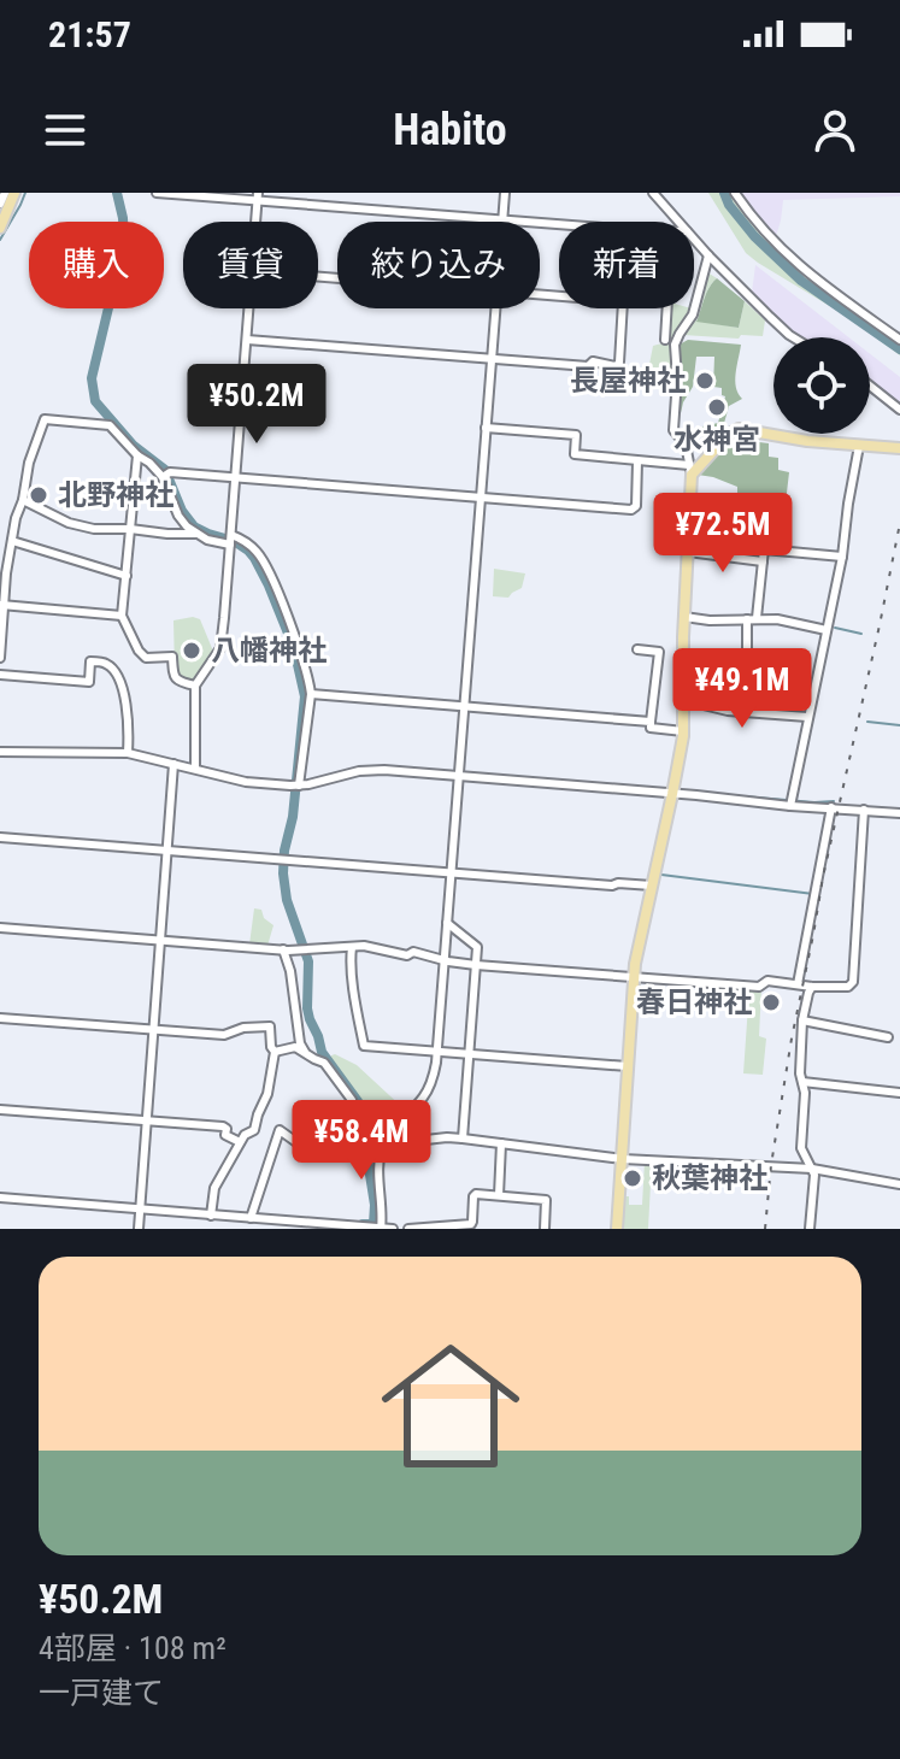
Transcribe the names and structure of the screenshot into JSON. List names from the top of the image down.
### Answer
{
  "places": [
    "長屋神社",
    "水神宮",
    "北野神社",
    "八幡神社",
    "春日神社",
    "秋葉神社"
  ],
  "page": {
    "status": "21:57",
    "header": "Habito",
    "chip": [
      "購入",
      "賃貸",
      "絞り込み",
      "新着"
    ],
    "price": [
      "¥50.2M",
      "¥72.5M",
      "¥49.1M",
      "¥58.4M"
    ],
    "list": [
      {
        "name": "¥50.2M",
        "note": "4部屋 · 108 m² · 一戸建て"
      }
    ]
  }
}
